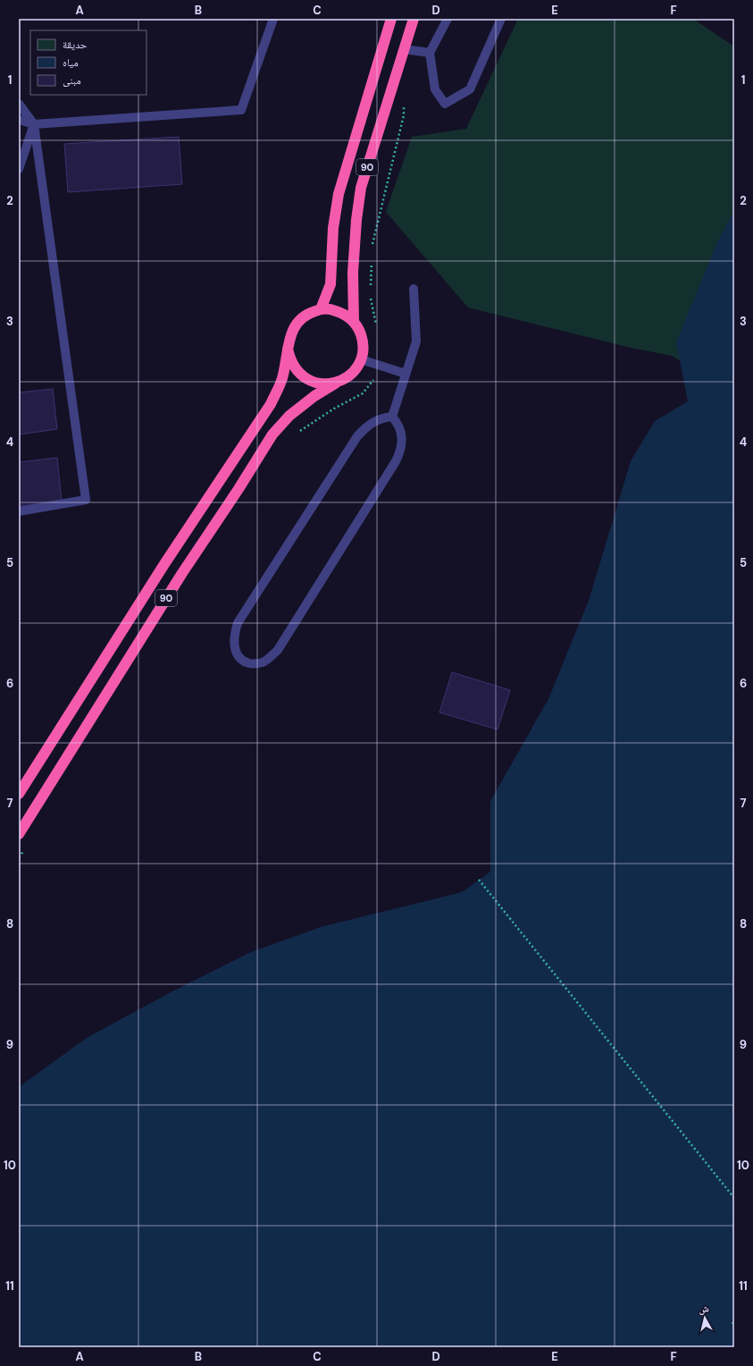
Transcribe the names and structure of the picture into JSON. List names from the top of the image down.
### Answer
{
  "streets": {
    "highway": ["90"]
  },
  "legend": ["حديقة", "مياه", "مبنى"],
  "north": "top",
  "grid": {
    "columns": [
      "A",
      "B",
      "C",
      "D",
      "E",
      "F"
    ],
    "rows": [
      "1",
      "2",
      "3",
      "4",
      "5",
      "6",
      "7",
      "8",
      "9",
      "10",
      "11"
    ]
  }
}
